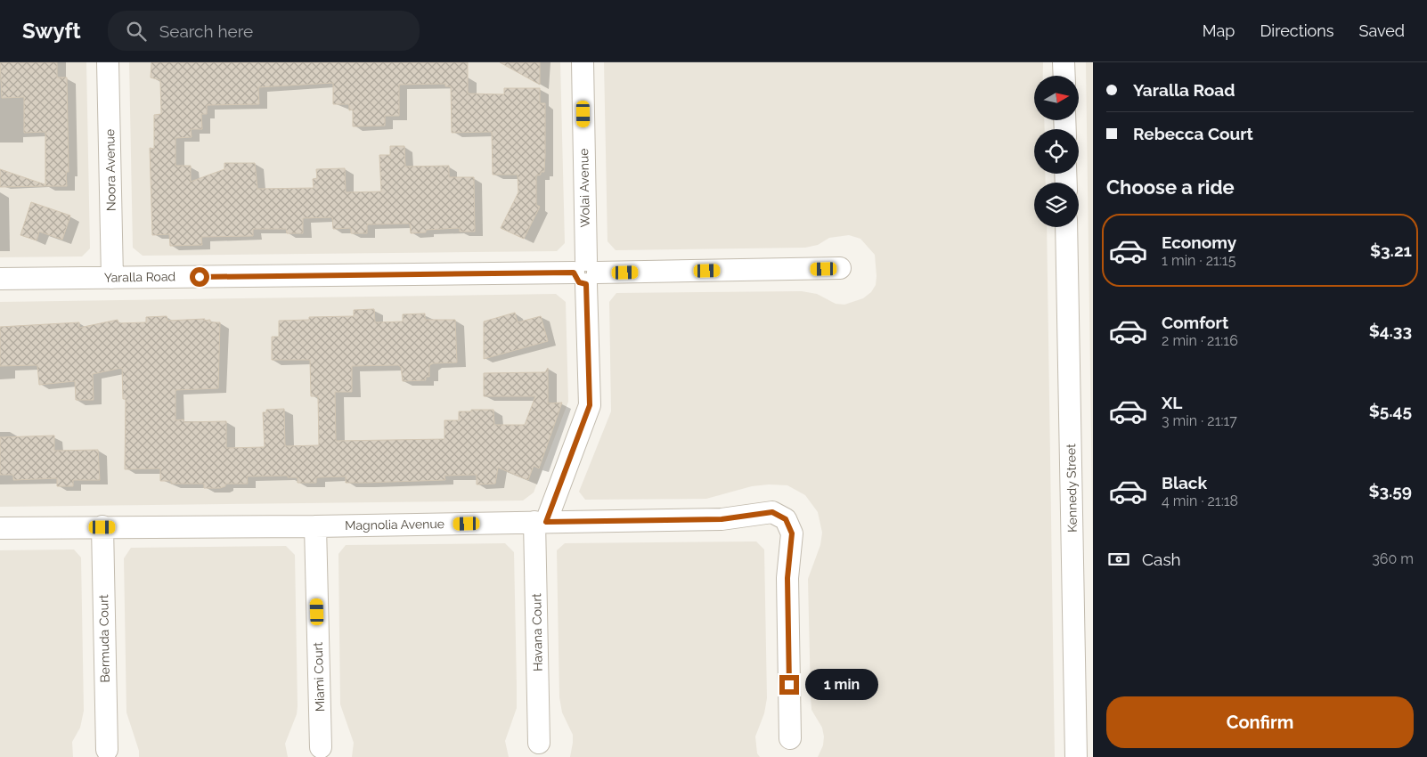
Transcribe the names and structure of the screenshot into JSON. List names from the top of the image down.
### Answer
{
  "streets": {
    "street": [
      "Noora Avenue",
      "Wolai Avenue",
      "Yaralla Road",
      "Kennedy Street",
      "Magnolia Avenue",
      "Havana Court",
      "Bermuda Court",
      "Miami Court"
    ]
  },
  "crossings": [
    ["Noora Avenue", "Yaralla Road"],
    ["Wolai Avenue", "Yaralla Road"],
    ["Wolai Avenue", "Magnolia Avenue"],
    ["Wolai Avenue", "Havana Court"],
    ["Magnolia Avenue", "Havana Court"],
    ["Magnolia Avenue", "Bermuda Court"],
    ["Magnolia Avenue", "Miami Court"]
  ],
  "north": "right",
  "page": {
    "header": "Swyft",
    "search": "Search here",
    "nav": ["Map", "Directions", "Saved"],
    "banner": ["Yaralla Road", "Rebecca Court"],
    "heading": "Choose a ride",
    "list": [
      {
        "name": "Economy",
        "note": "1 min · 21:15",
        "value": "$3.21"
      },
      {
        "name": "Comfort",
        "note": "2 min · 21:16",
        "value": "$4.33"
      },
      {
        "name": "XL",
        "note": "3 min · 21:17",
        "value": "$5.45"
      },
      {
        "name": "Black",
        "note": "4 min · 21:18",
        "value": "$3.59"
      }
    ],
    "pay": ["Cash", "360 m"],
    "bubble": "1 min",
    "buttons": "Confirm"
  }
}
